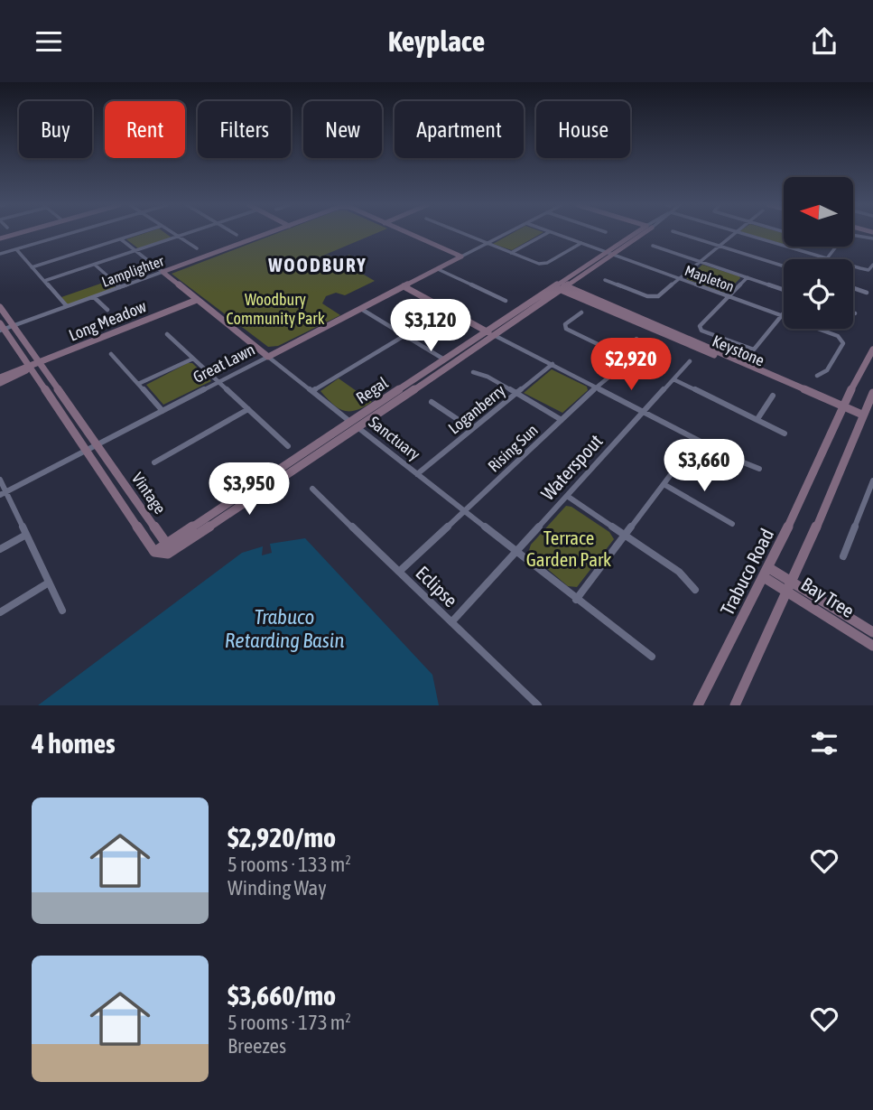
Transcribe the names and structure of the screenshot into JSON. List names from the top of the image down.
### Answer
{
  "streets": {
    "street": [
      "Lamplighter",
      "Mapleton",
      "Long Meadow",
      "Keystone",
      "Great Lawn",
      "Regal",
      "Loganberry",
      "Sanctuary",
      "Rising Sun",
      "Waterspout",
      "Vintage",
      "Trabuco Road",
      "Eclipse",
      "Bay Tree"
    ]
  },
  "crossings": [
    ["Lamplighter", "Sanctuary"],
    ["Lamplighter", "Vintage"],
    ["Mapleton", "Regal"],
    ["Long Meadow", "Sanctuary"],
    ["Long Meadow", "Vintage"],
    ["Keystone", "Regal"],
    ["Keystone", "Trabuco Road"],
    ["Great Lawn", "Sanctuary"],
    ["Great Lawn", "Vintage"],
    ["Regal", "Sanctuary"],
    ["Regal", "Vintage"],
    ["Loganberry", "Sanctuary"],
    ["Sanctuary", "Rising Sun"],
    ["Sanctuary", "Waterspout"],
    ["Rising Sun", "Eclipse"],
    ["Waterspout", "Eclipse"],
    ["Trabuco Road", "Bay Tree"]
  ],
  "districts": ["WOODBURY"],
  "water": ["Trabuco Retarding Basin"],
  "parks": ["Woodbury Community Park", "Terrace Garden Park"],
  "north": "left",
  "page": {
    "header": "Keyplace",
    "chip": [
      "Buy",
      "Rent",
      "Filters",
      "New",
      "Apartment",
      "House"
    ],
    "price": [
      "$3,120",
      "$2,920",
      "$3,660",
      "$3,950"
    ],
    "heading": "4 homes",
    "list": [
      {
        "name": "$2,920/mo",
        "note": "5 rooms · 133 m² · Winding Way"
      },
      {
        "name": "$3,660/mo",
        "note": "5 rooms · 173 m² · Breezes"
      }
    ]
  }
}
